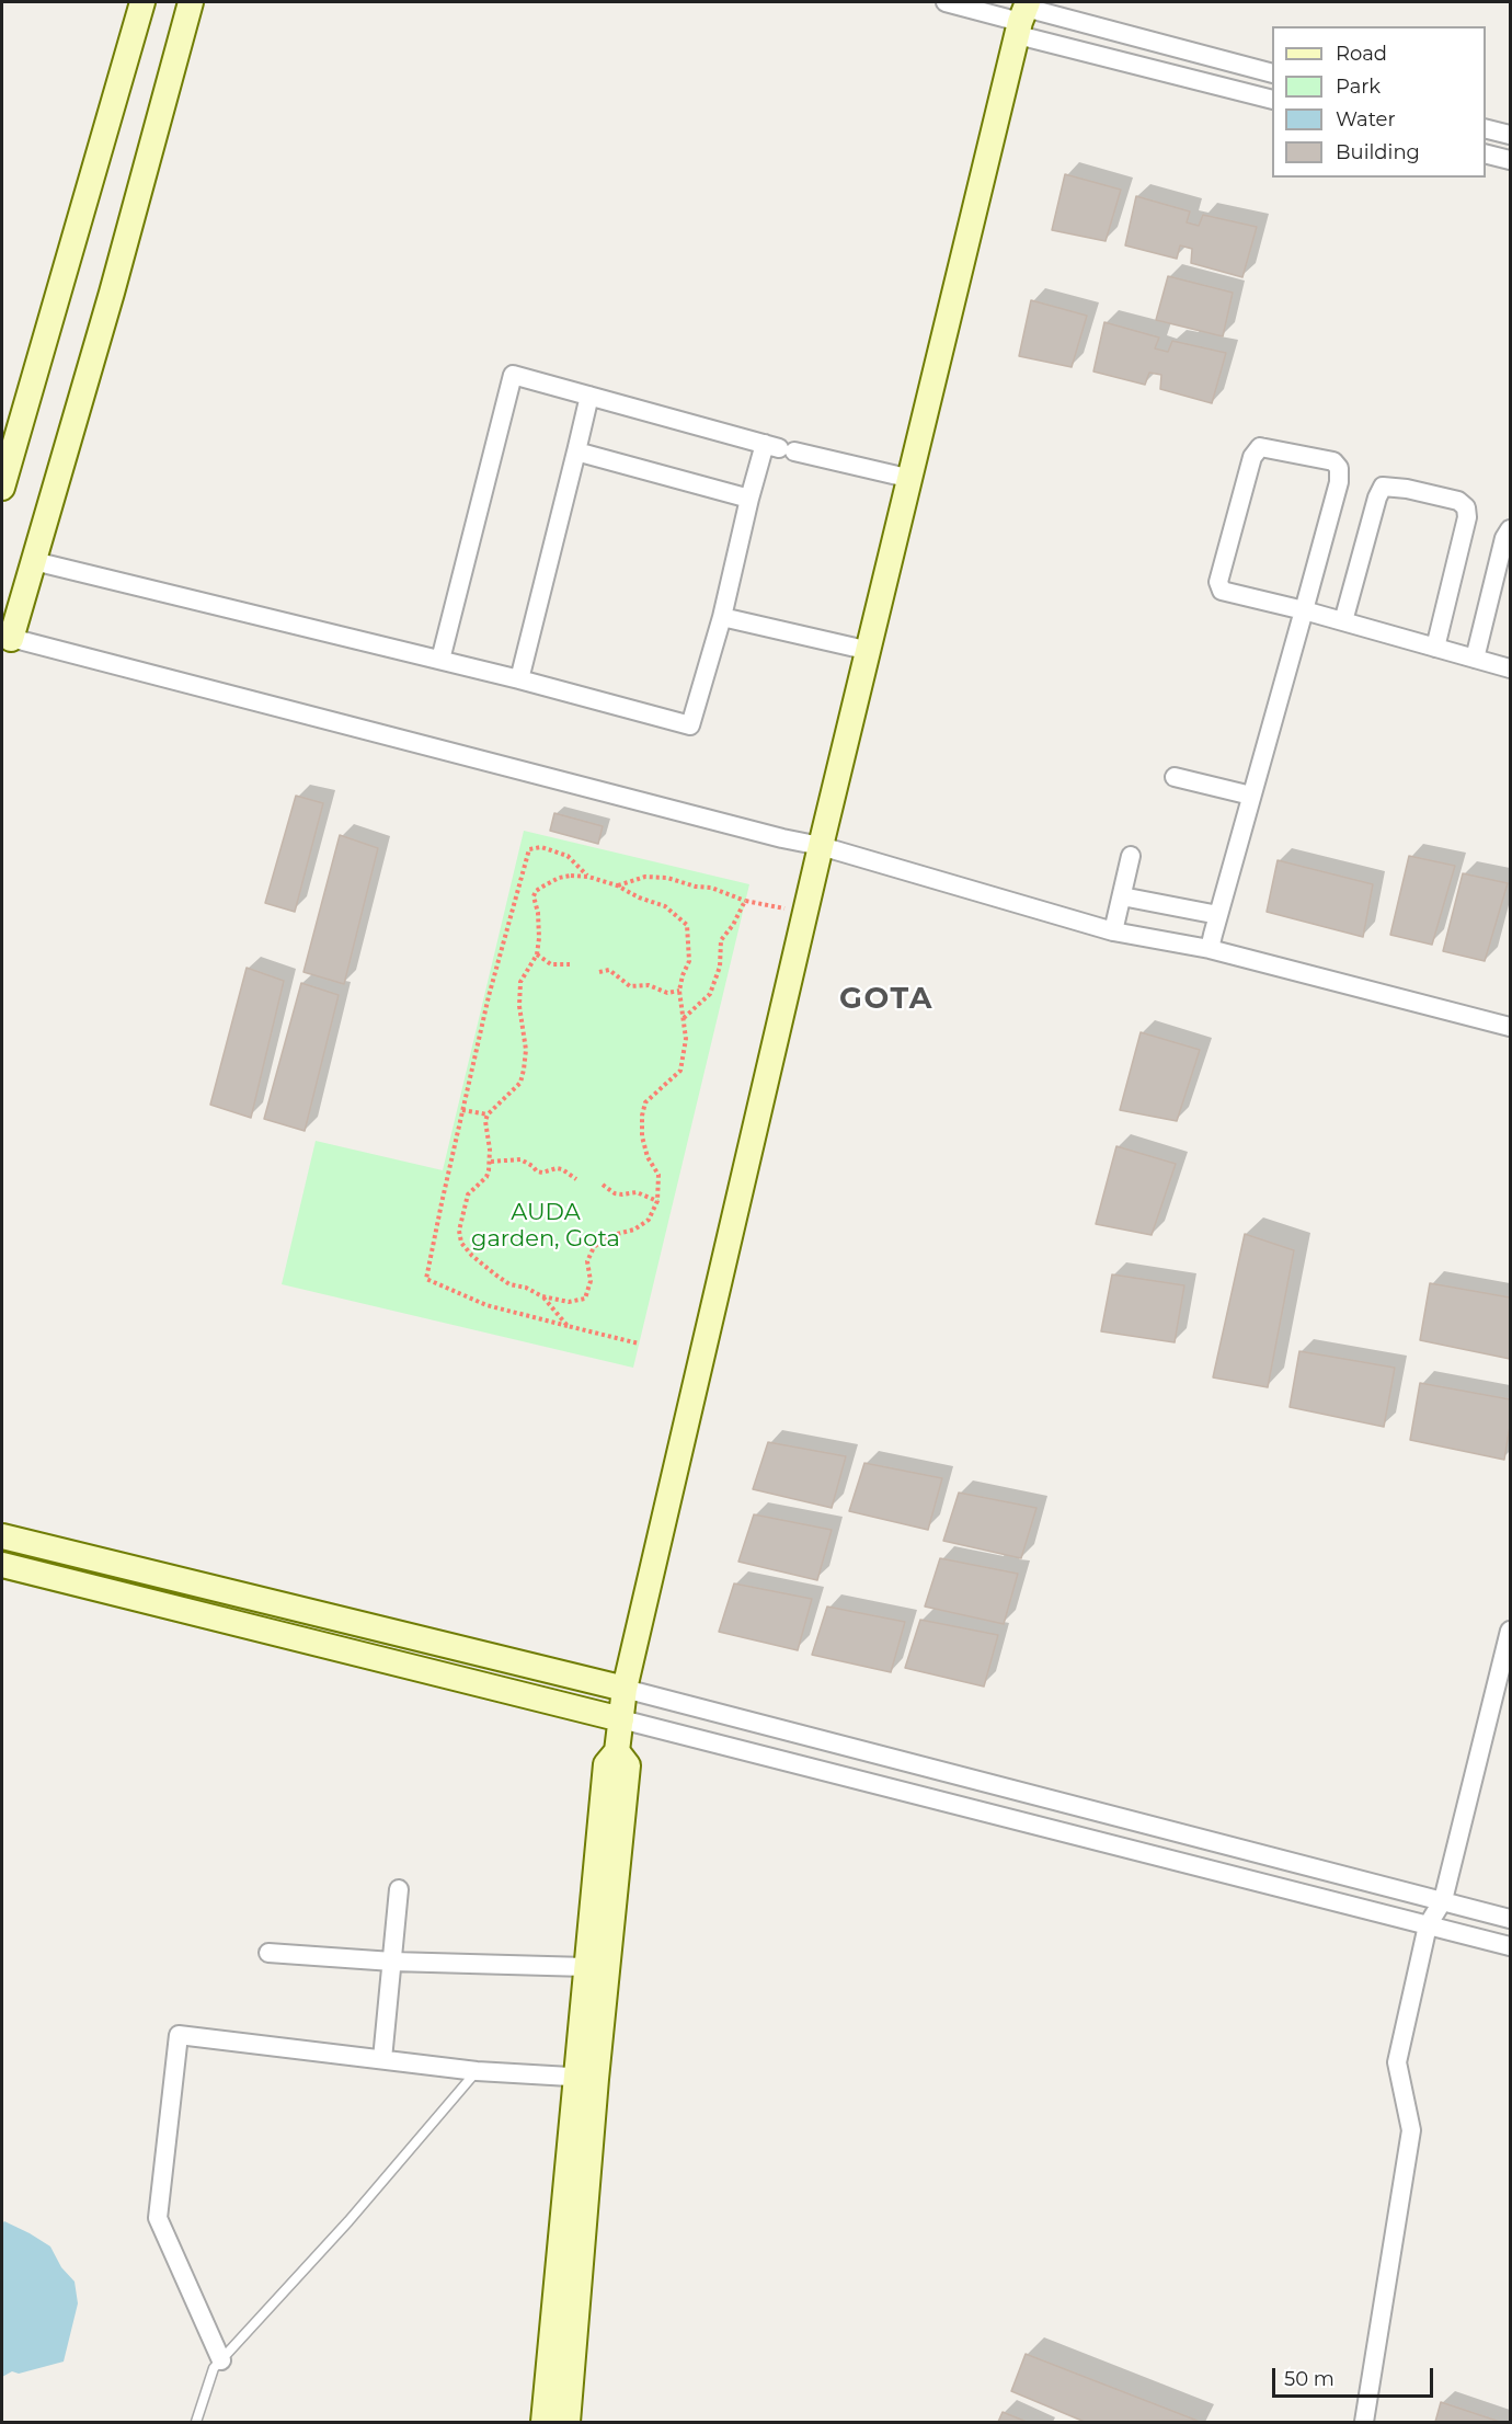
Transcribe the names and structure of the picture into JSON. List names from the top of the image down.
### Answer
{
  "districts": ["GOTA"],
  "parks": ["AUDA garden, Gota"],
  "legend": [
    "Road",
    "Park",
    "Water",
    "Building"
  ],
  "scale_bar": "50 m"
}
